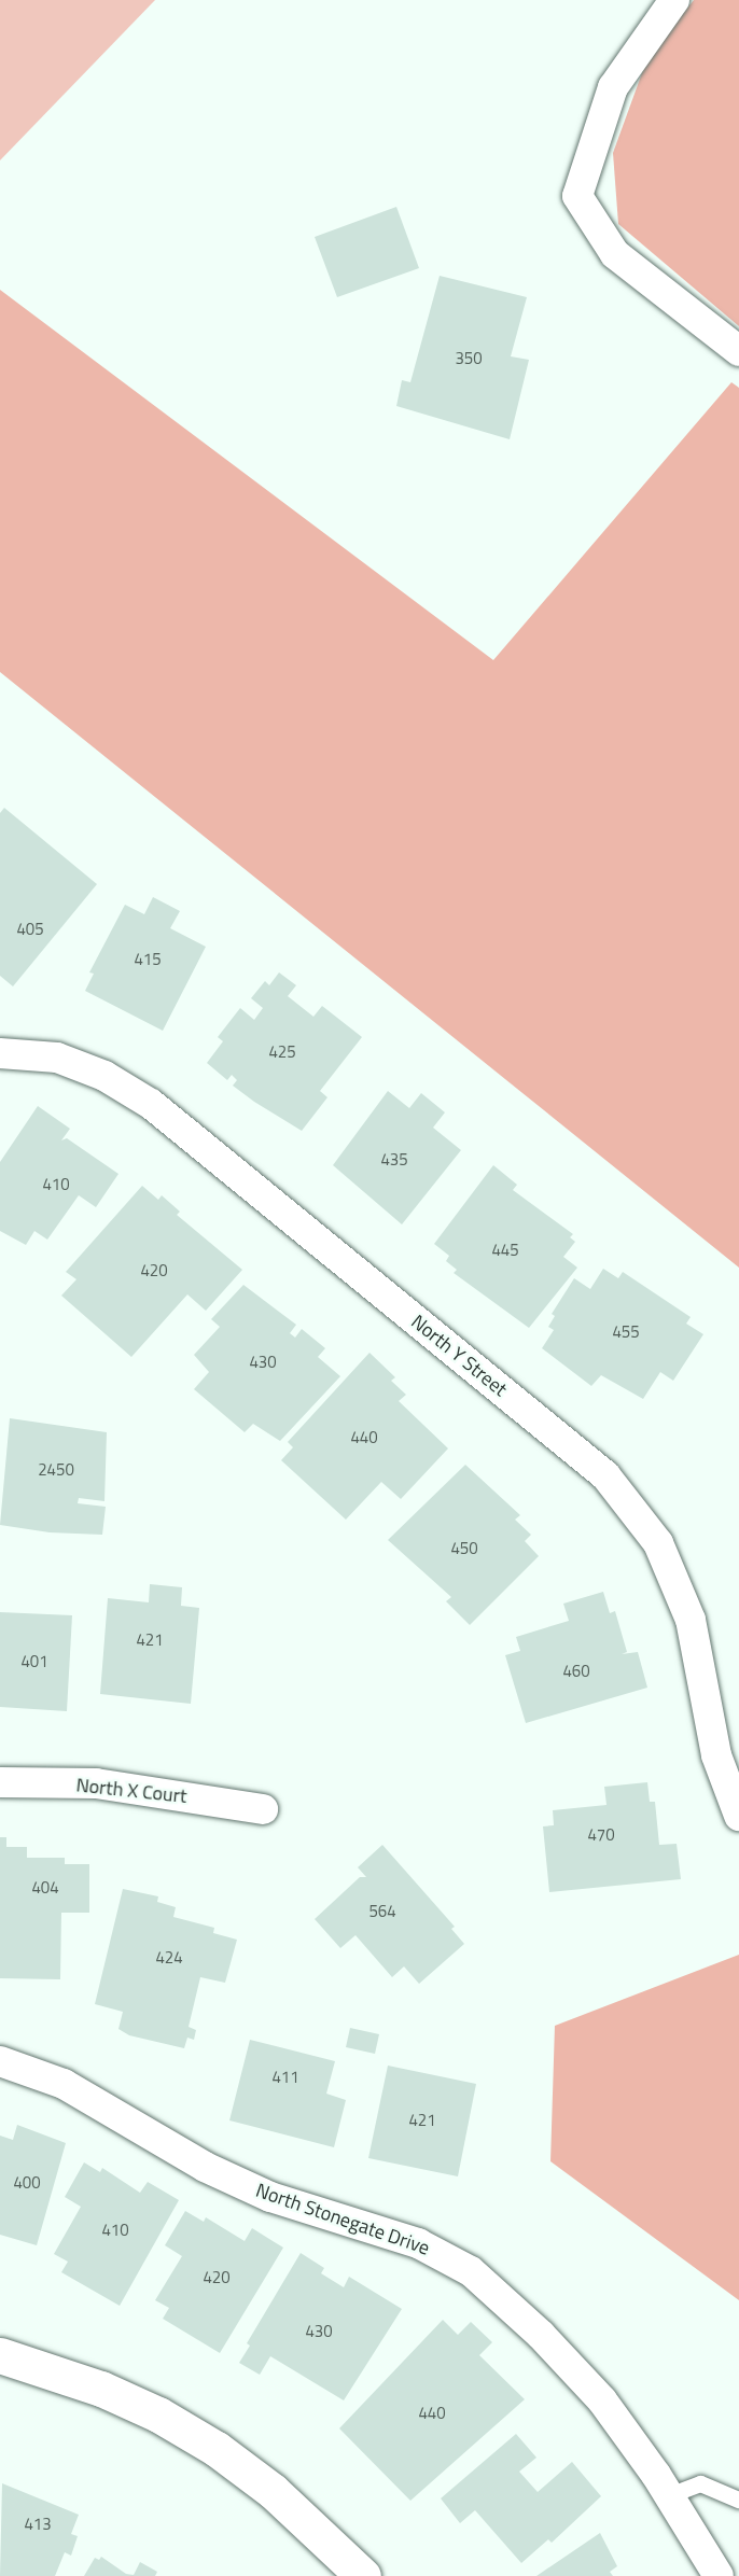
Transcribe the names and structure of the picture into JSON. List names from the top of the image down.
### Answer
{
  "streets": {
    "street": ["North Y Street", "North X Court", "North Stonegate Drive"]
  },
  "house_numbers": [
    "350",
    "405",
    "415",
    "425",
    "435",
    "410",
    "445",
    "420",
    "455",
    "430",
    "440",
    "2450",
    "450",
    "421",
    "401",
    "460",
    "470",
    "404",
    "564",
    "424",
    "411",
    "421",
    "400",
    "410",
    "420",
    "430",
    "440",
    "413"
  ]
}
